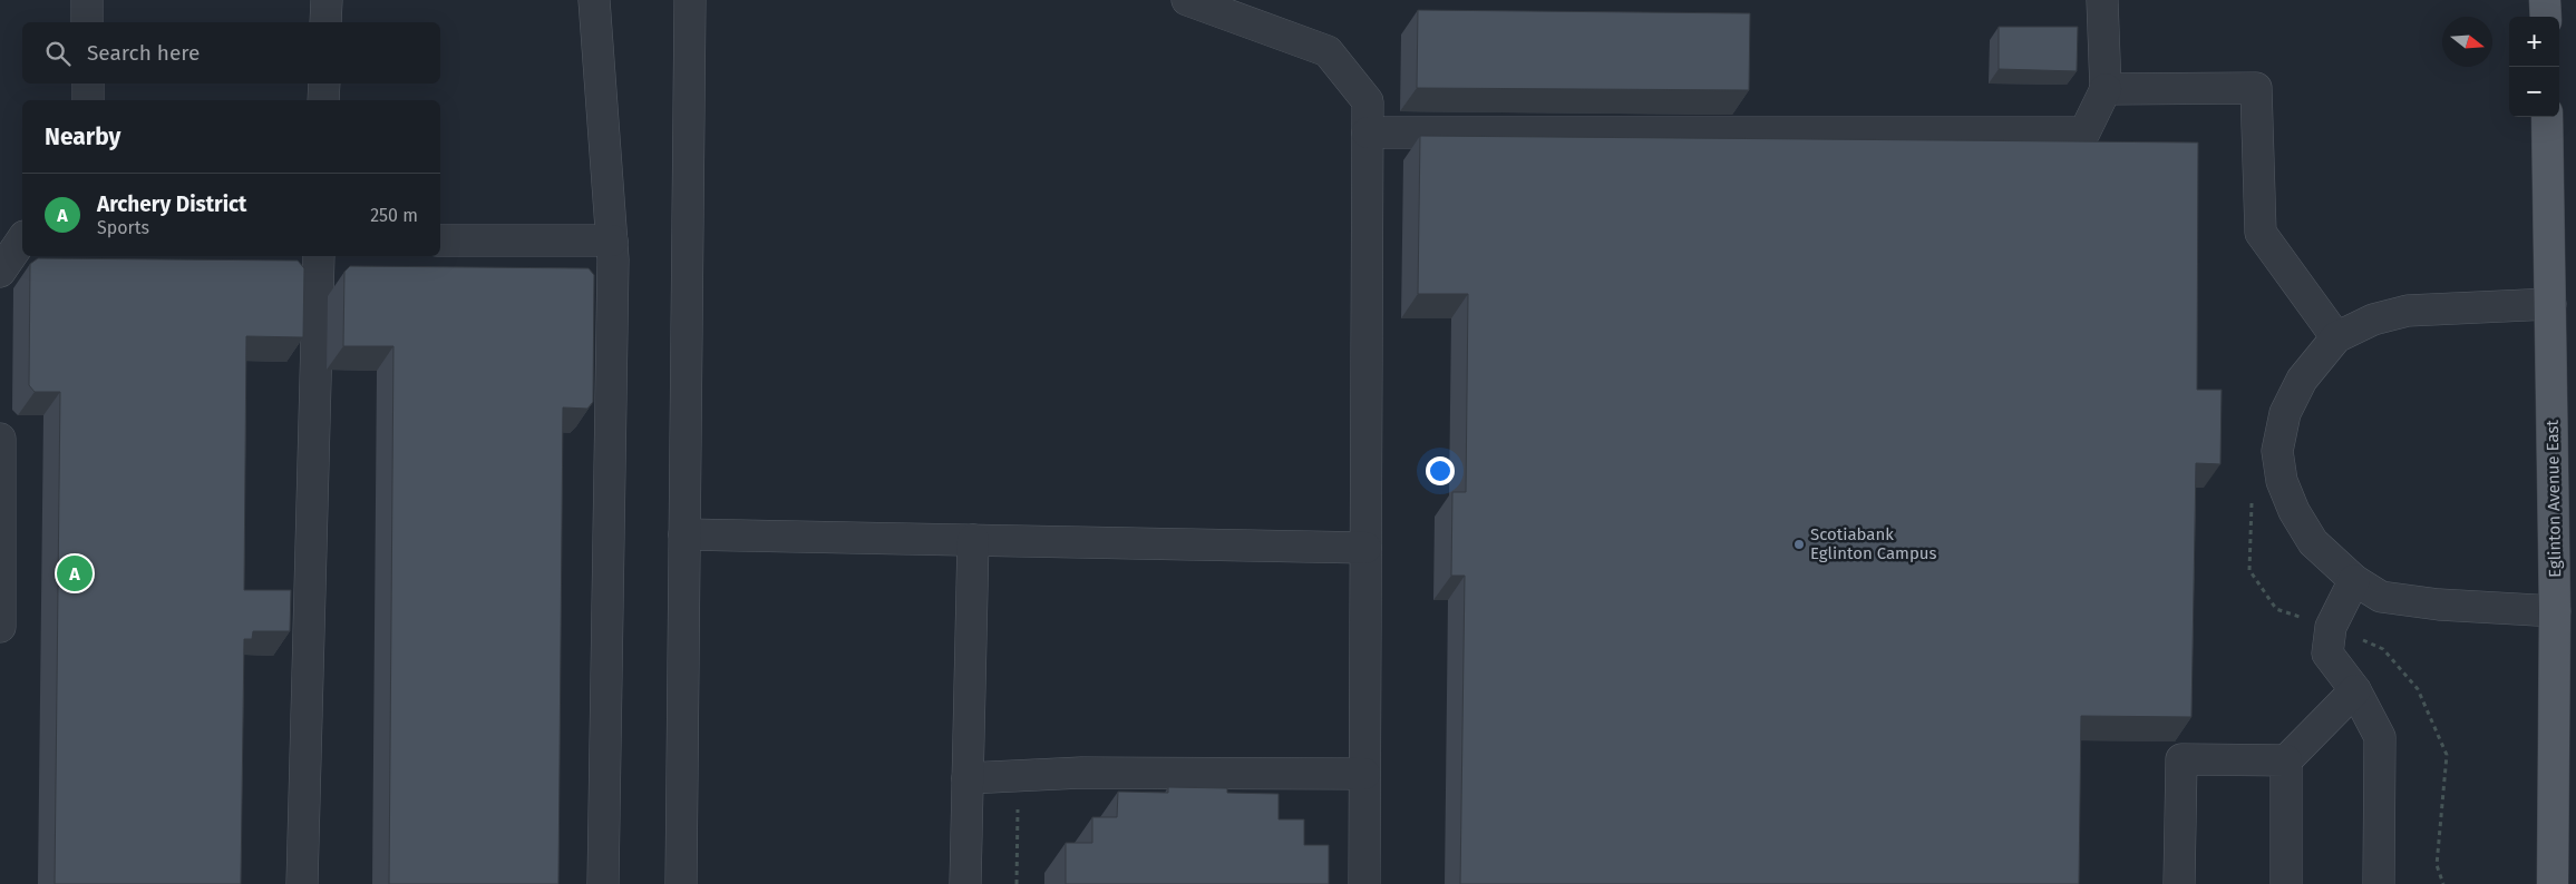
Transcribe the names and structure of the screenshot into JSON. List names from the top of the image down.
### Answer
{
  "streets": {
    "main road": ["Eglinton Avenue East"]
  },
  "places": ["Scotiabank Eglinton Campus"],
  "north": "right",
  "page": {
    "map_buttons": ["+", "−"],
    "search": "Search here",
    "heading": "Nearby",
    "list": [
      {
        "mark": "A",
        "name": "Archery District",
        "note": "Sports",
        "value": "250 m"
      }
    ],
    "pins": "A"
  }
}
